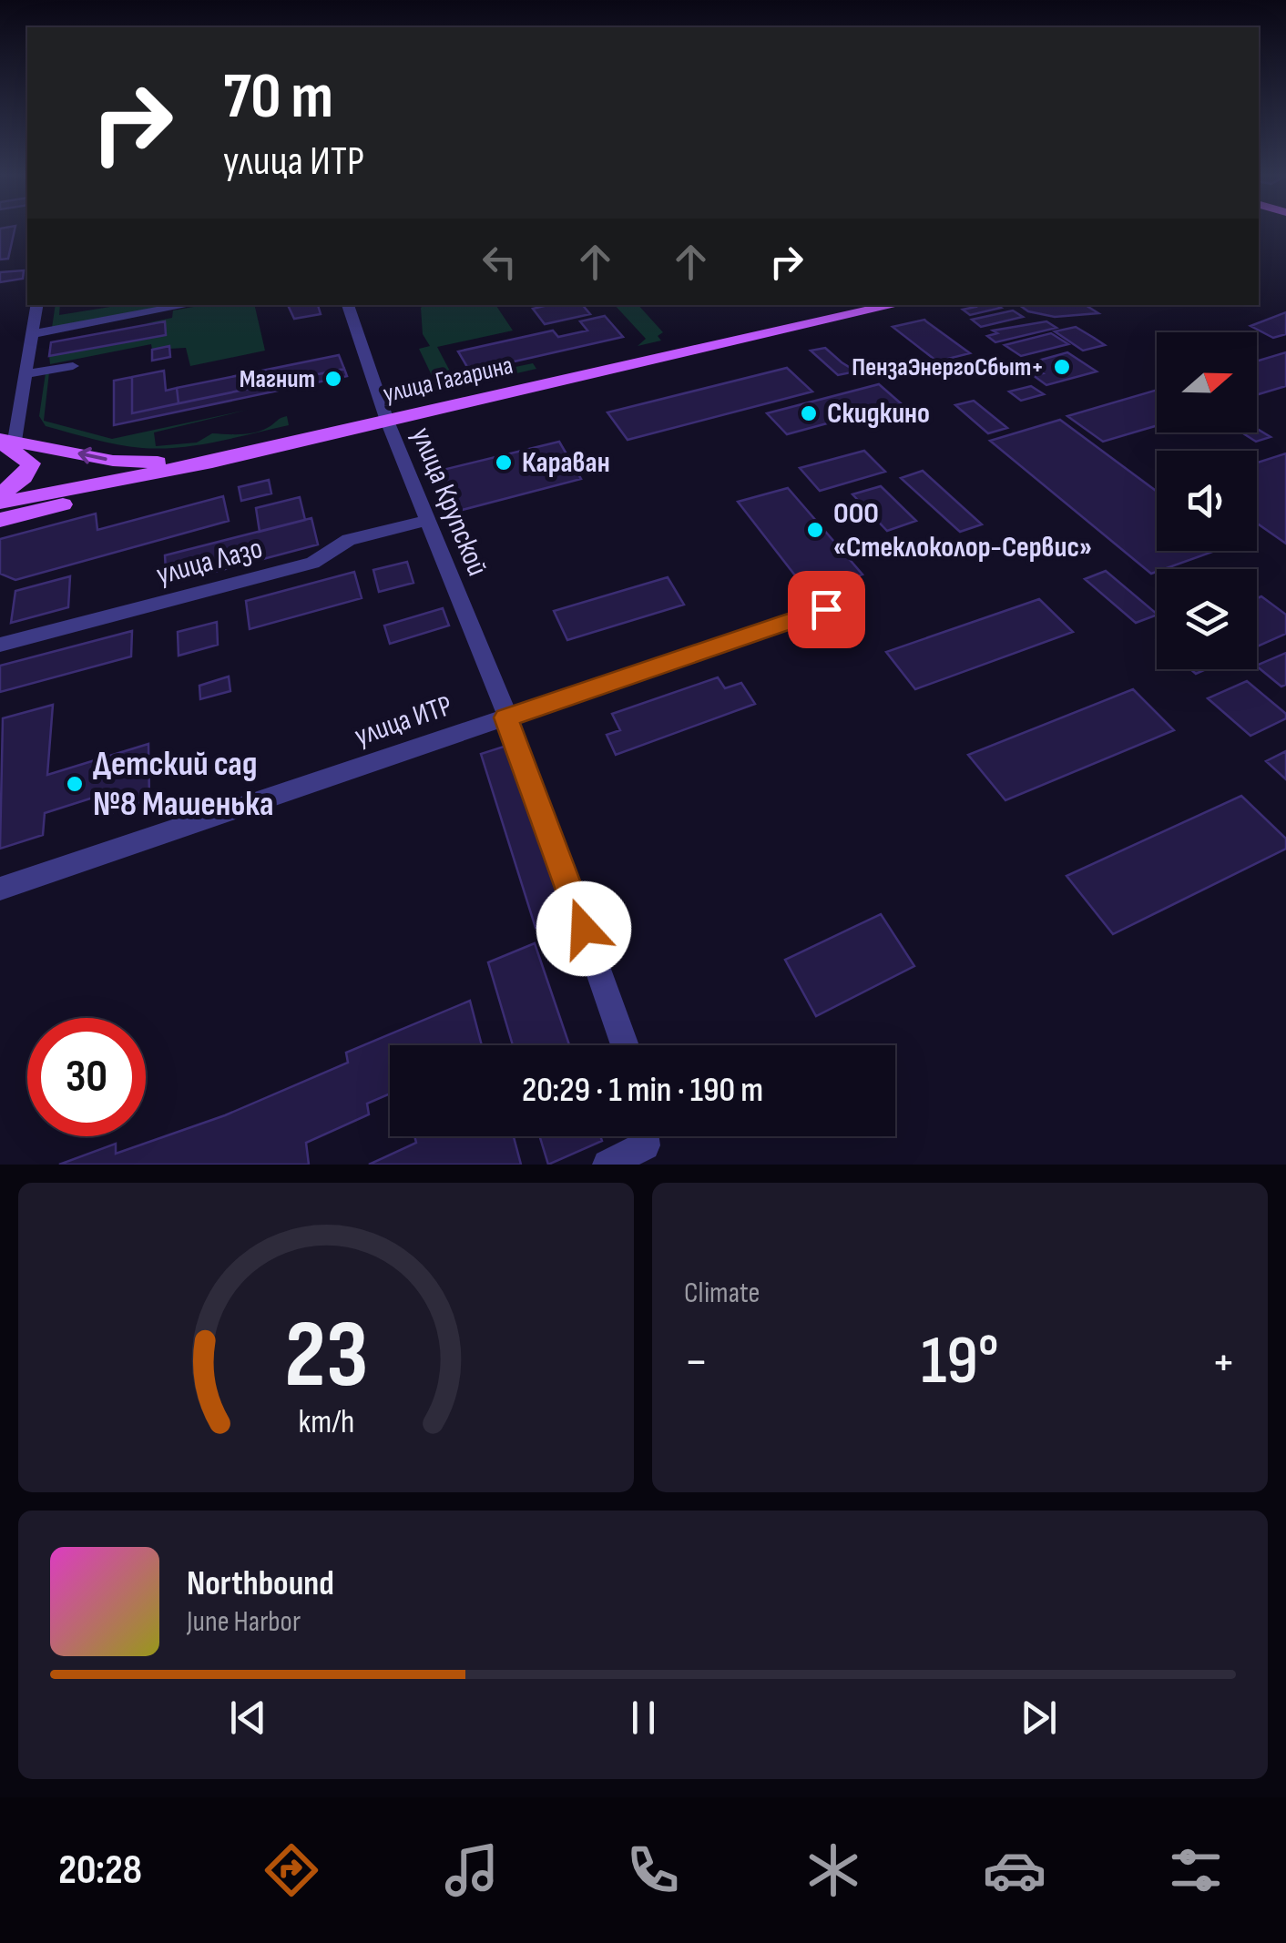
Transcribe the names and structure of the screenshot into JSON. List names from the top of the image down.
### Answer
{
  "streets": {
    "main road": ["улица Гагарина"],
    "street": ["улица Крупской", "улица Лазо", "улица ИТР"]
  },
  "crossings": [
    ["улица Гагарина", "улица Крупской"],
    ["улица Крупской", "улица Лазо"],
    ["улица Крупской", "улица ИТР"]
  ],
  "places": [
    "ПензаЭнергоСбыт+",
    "Магнит",
    "Скидкино",
    "Караван",
    "ООО «Стеклоколор-Сервис»",
    "Детский сад №8 Машенька"
  ],
  "north": "right",
  "page": {
    "turn": ["70 m", "улица ИТР"],
    "limit": "30",
    "trip": "20:29 · 1 min · 190 m",
    "tile": "Climate",
    "heat": ["−", "19°", "+"],
    "song": ["Northbound", "June Harbor"],
    "tabs": "20:28",
    "gauge": ["23", "km/h"]
  }
}
